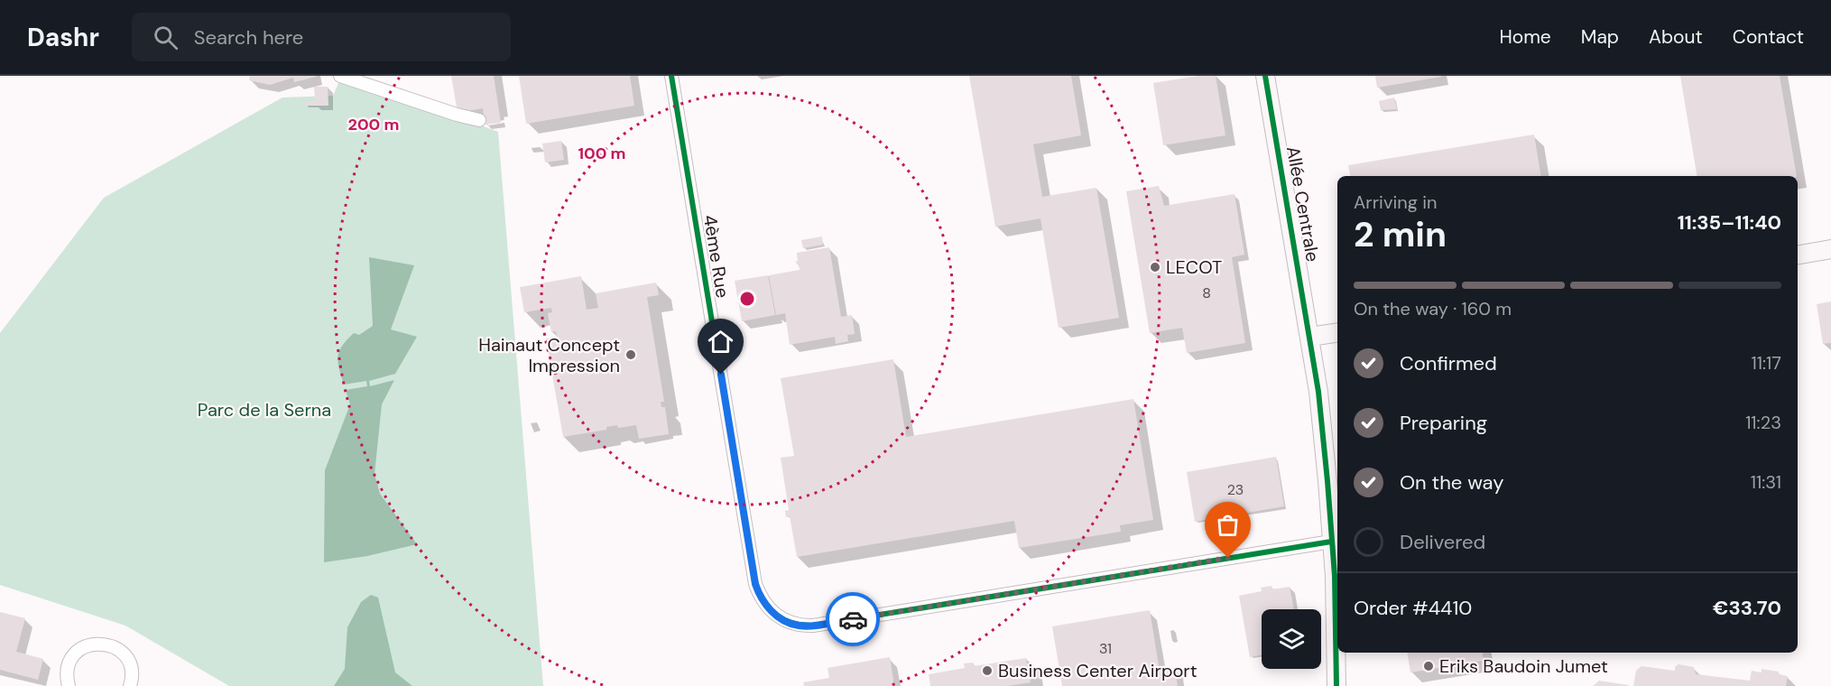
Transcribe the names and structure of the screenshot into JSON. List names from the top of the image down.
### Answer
{
  "streets": {
    "street": ["Allée Centrale", "4ème Rue"]
  },
  "crossings": [
    ["Allée Centrale", "4ème Rue"]
  ],
  "parks": ["Parc de la Serna"],
  "places": [
    "LECOT",
    "Hainaut Concept Impression",
    "Eriks Baudoin Jumet",
    "Business Center Airport"
  ],
  "house_numbers": ["8", "23", "31"],
  "page": {
    "header": "Dashr",
    "search": "Search here",
    "nav": [
      "Home",
      "Map",
      "About",
      "Contact"
    ],
    "heading": ["2 min", "Arriving in", "11:35–11:40"],
    "panel": ["Order #4410", "€33.70"],
    "bar": "On the way · 160 m",
    "list": [
      ["Confirmed", "11:17"],
      ["Preparing", "11:23"],
      ["On the way", "11:31"],
      "Delivered"
    ]
  },
  "rings": ["200 m", "100 m"]
}
